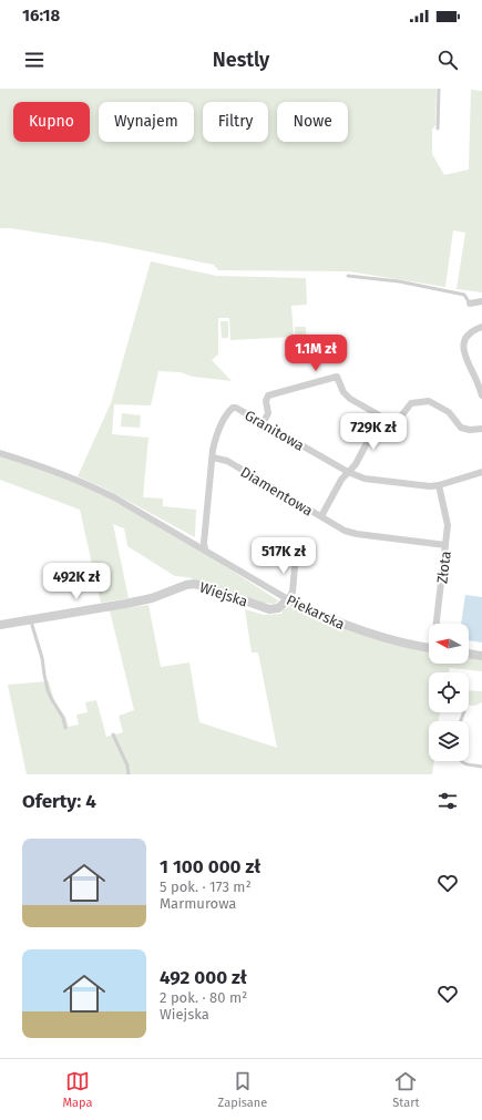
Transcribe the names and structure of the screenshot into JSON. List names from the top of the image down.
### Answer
{
  "streets": {
    "street": [
      "Granitowa",
      "Diamentowa",
      "Złota",
      "Wiejska",
      "Piekarska"
    ]
  },
  "crossings": [
    ["Granitowa", "Diamentowa"],
    ["Granitowa", "Złota"],
    ["Granitowa", "Piekarska"],
    ["Diamentowa", "Złota"],
    ["Wiejska", "Piekarska"]
  ],
  "north": "left",
  "page": {
    "status": "16:18",
    "header": "Nestly",
    "chip": [
      "Kupno",
      "Wynajem",
      "Filtry",
      "Nowe"
    ],
    "price": [
      "1.1M zł",
      "729K zł",
      "517K zł",
      "492K zł"
    ],
    "heading": "Oferty: 4",
    "list": [
      {
        "name": "1 100 000 zł",
        "note": "5 pok. · 173 m² · Marmurowa"
      },
      {
        "name": "492 000 zł",
        "note": "2 pok. · 80 m² · Wiejska"
      }
    ],
    "tabs": ["Mapa", "Zapisane", "Start"]
  }
}
